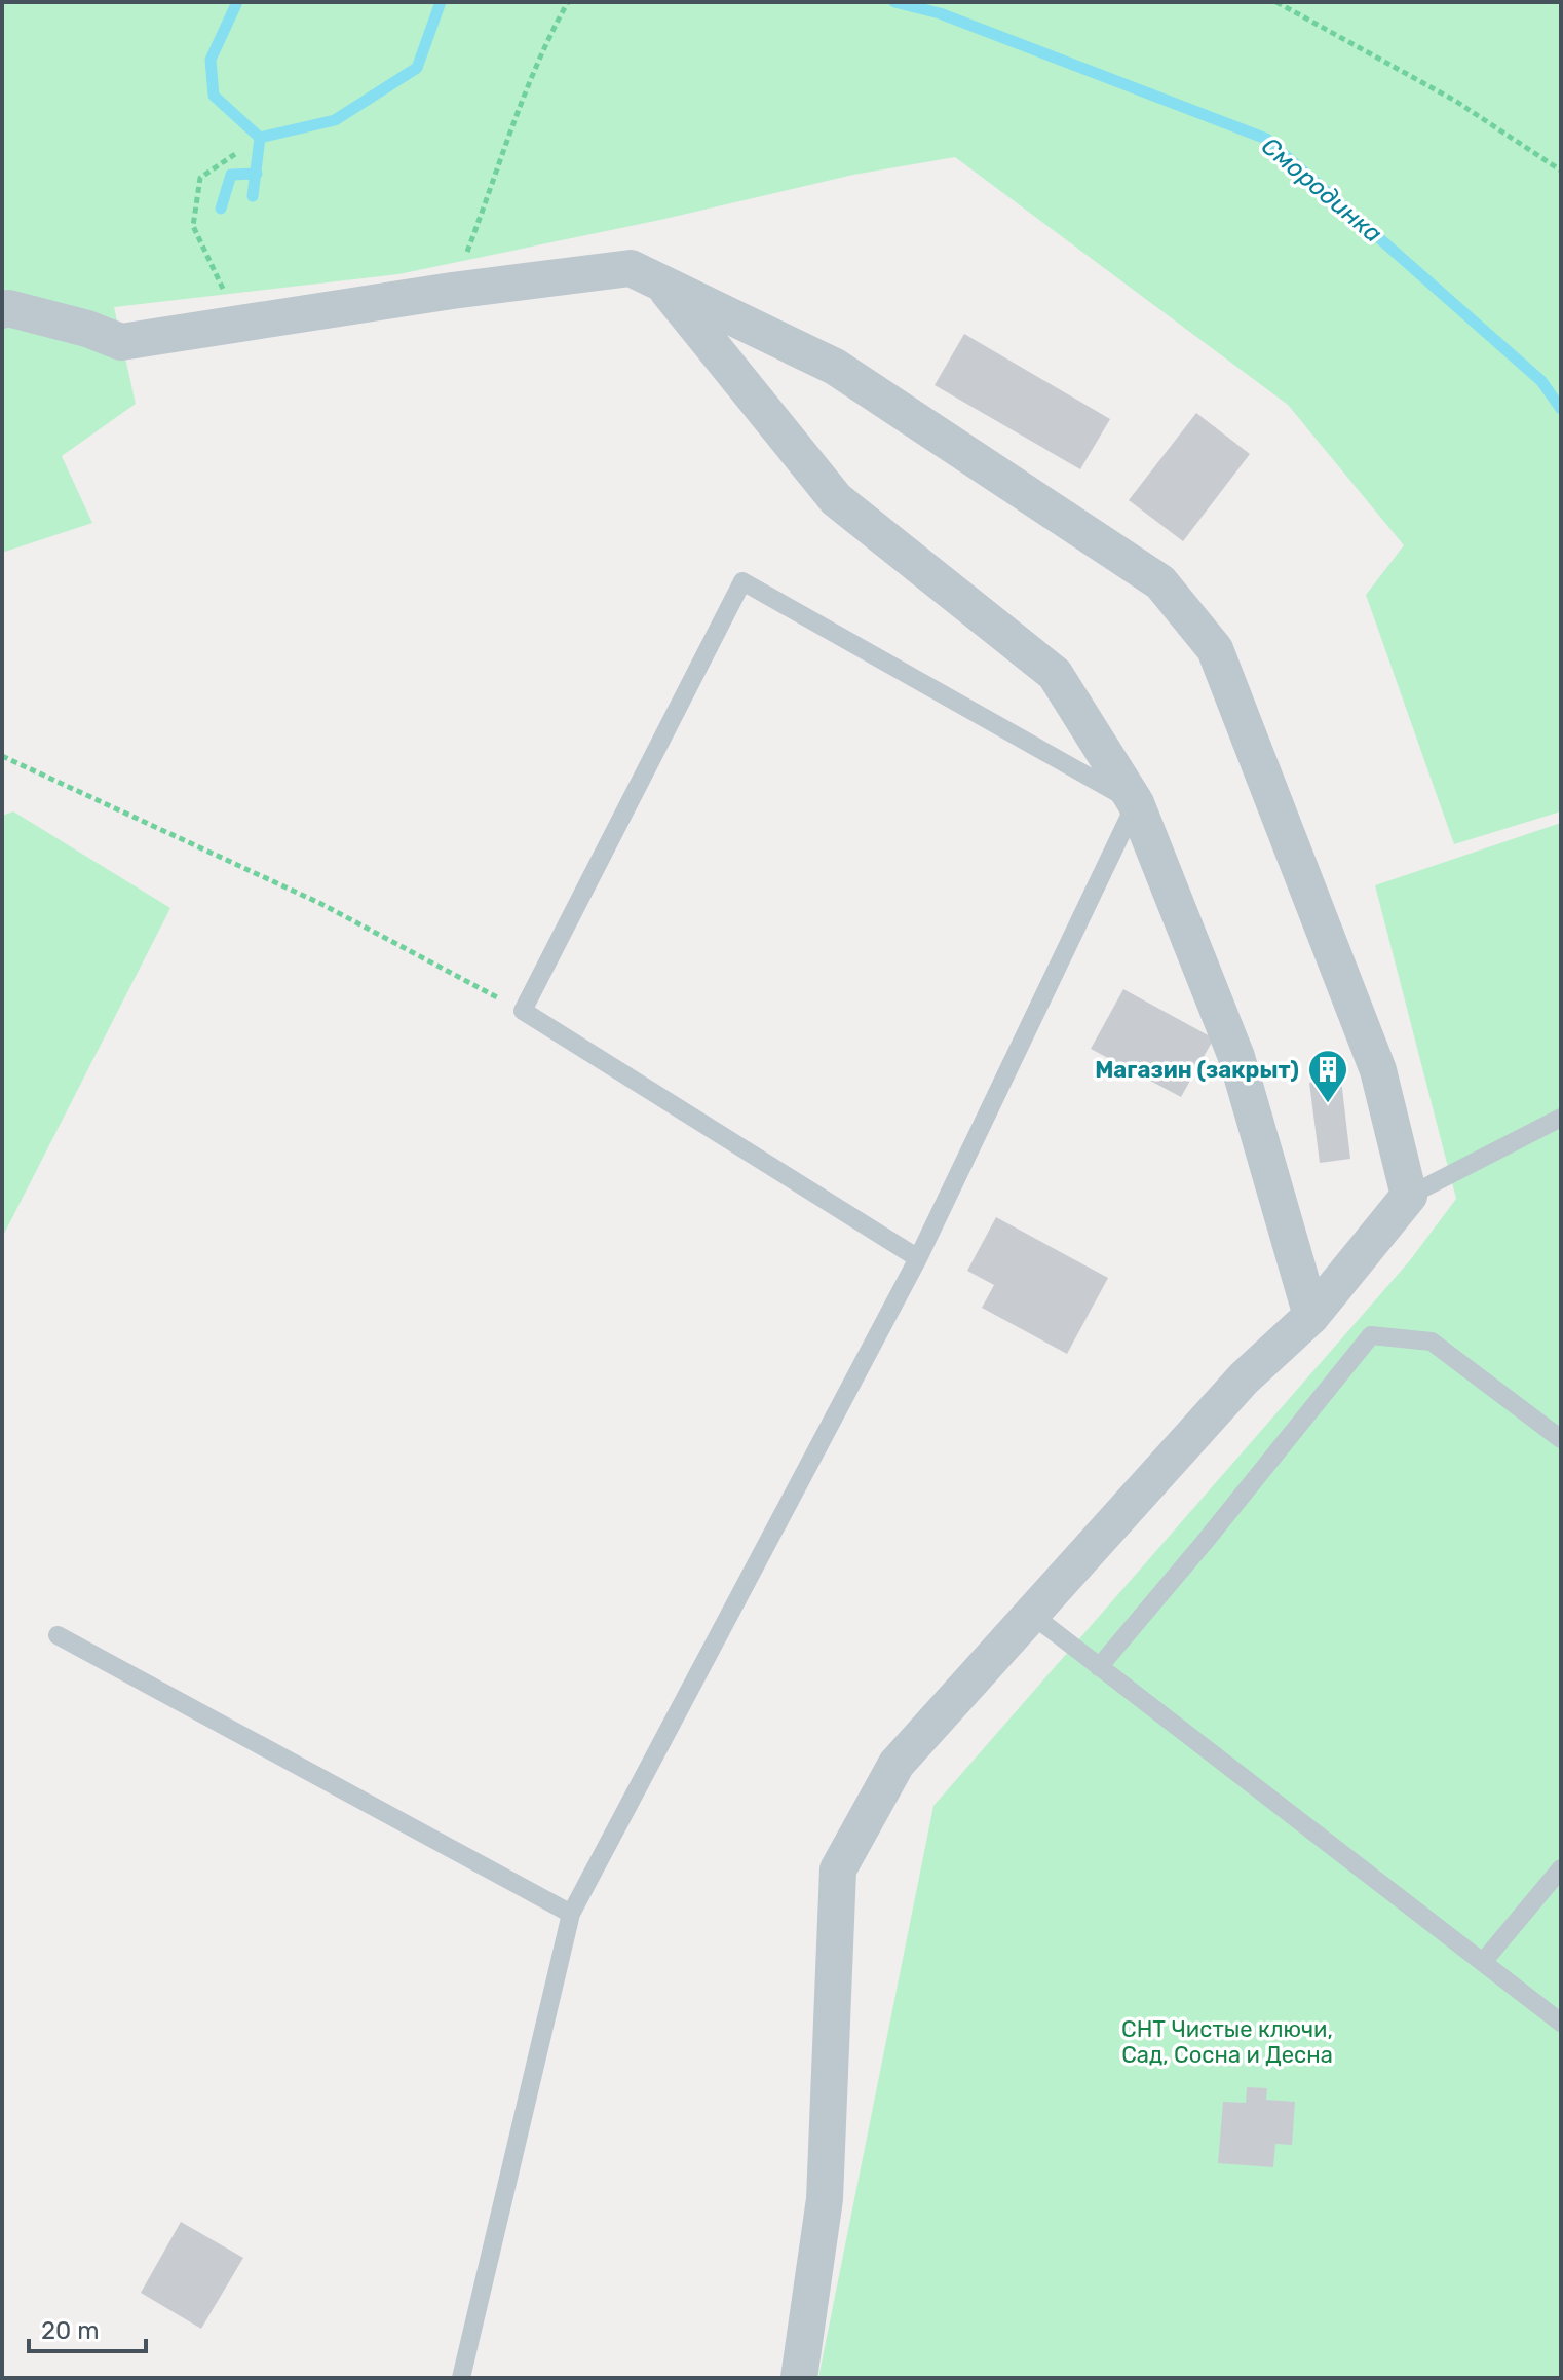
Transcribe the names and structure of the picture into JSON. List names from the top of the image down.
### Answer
{
  "water": ["Смородинка"],
  "parks": ["СНТ Чистые ключи, Сад, Сосна и Десна"],
  "places": {
    "building": ["Магазин (закрыт)"]
  },
  "scale_bar": "20 m"
}
